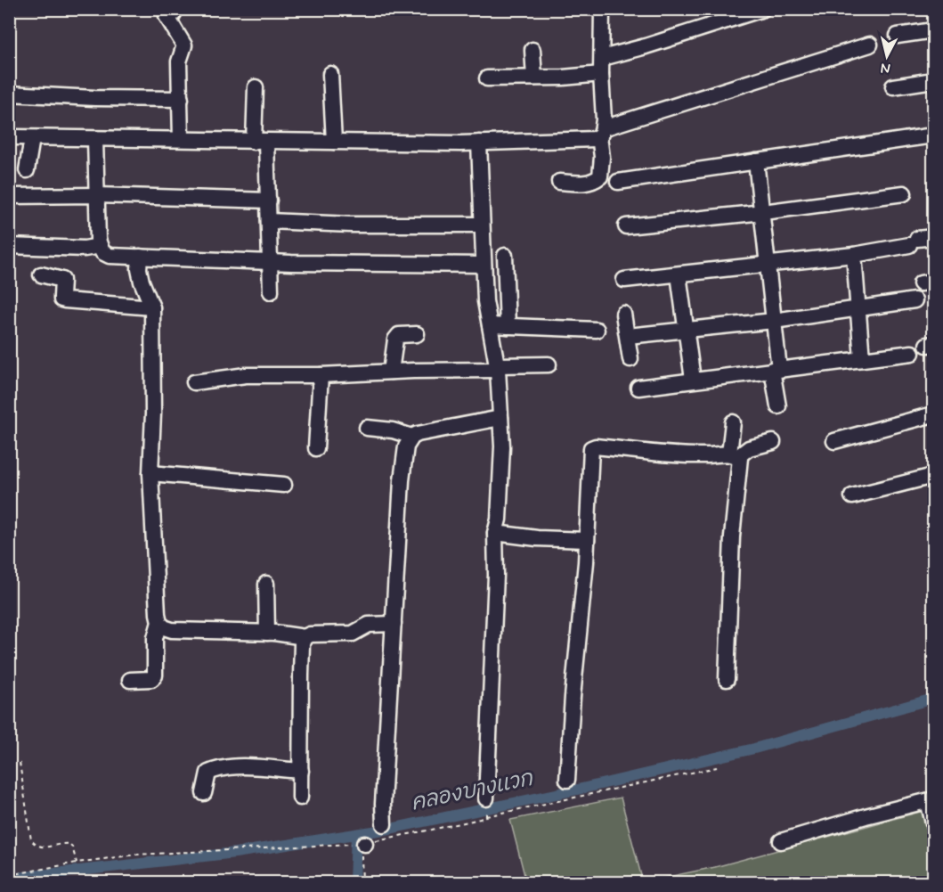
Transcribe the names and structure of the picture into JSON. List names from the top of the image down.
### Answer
{
  "water": ["คลองบางแวก"],
  "north": "bottom"
}
